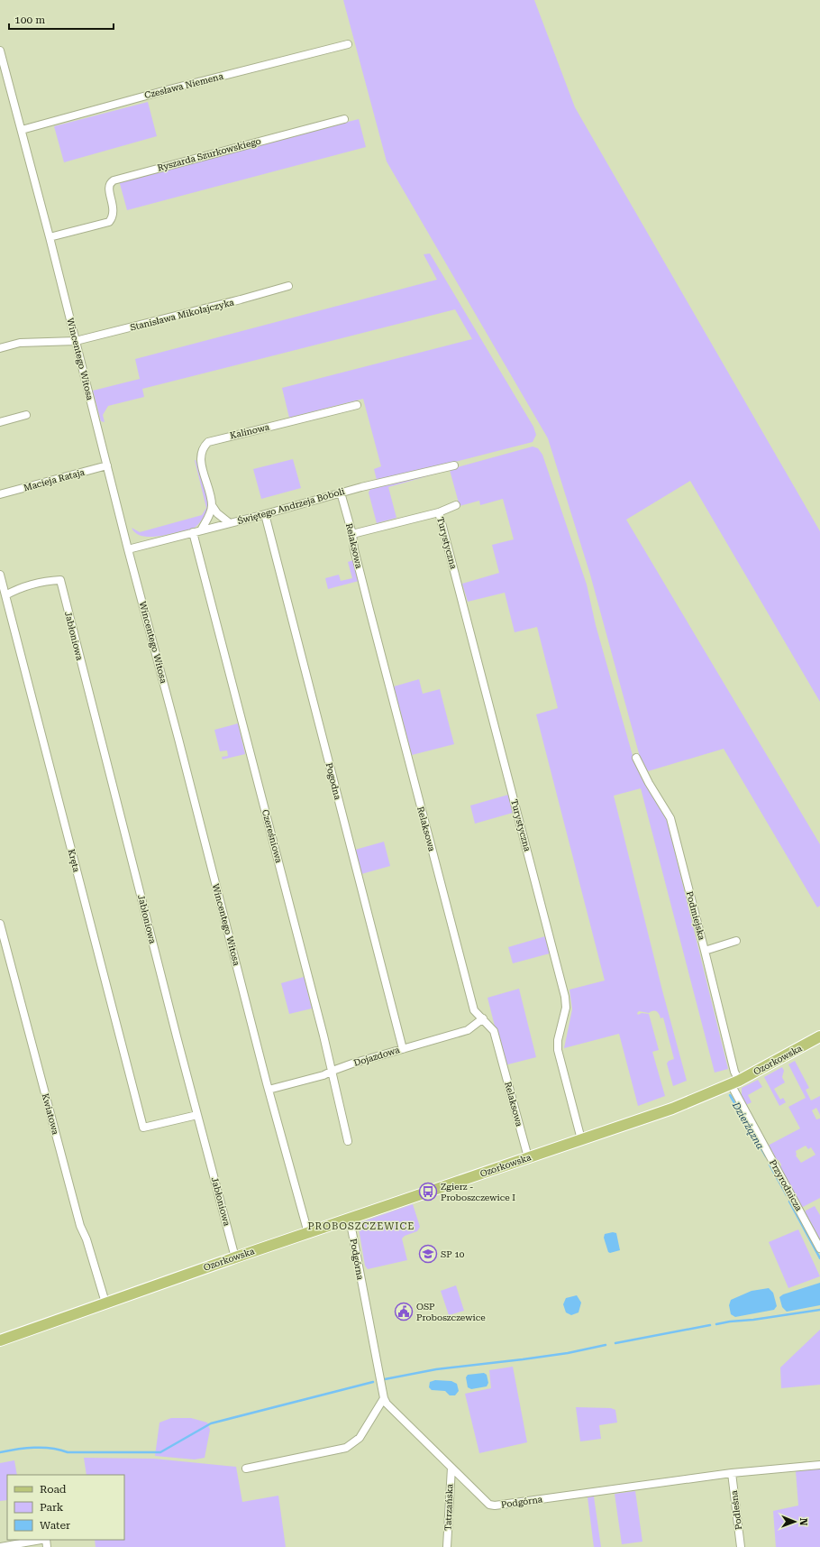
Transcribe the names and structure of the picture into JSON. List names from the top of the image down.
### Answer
{
  "streets": {
    "main road": ["Ozorkowska"],
    "street": [
      "Czesława Niemena",
      "Ryszarda Szurkowskiego",
      "Stanisława Mikołajczyka",
      "Wincentego Witosa",
      "Kalinowa",
      "Macieja Rataja",
      "Świętego Andrzeja Boboli",
      "Turystyczna",
      "Relaksowa",
      "Jabłoniowa",
      "Pogodna",
      "Czereśniowa",
      "Kręta",
      "Podmiejska",
      "Dojazdowa",
      "Kwiatowa",
      "Przyrodnicza",
      "Podgórna",
      "Tatrzańska",
      "Podleśna"
    ]
  },
  "crossings": [
    ["Czesława Niemena", "Wincentego Witosa"],
    ["Ryszarda Szurkowskiego", "Wincentego Witosa"],
    ["Stanisława Mikołajczyka", "Wincentego Witosa"],
    ["Wincentego Witosa", "Macieja Rataja"],
    ["Wincentego Witosa", "Świętego Andrzeja Boboli"],
    ["Wincentego Witosa", "Dojazdowa"],
    ["Wincentego Witosa", "Ozorkowska"],
    ["Kalinowa", "Świętego Andrzeja Boboli"],
    ["Świętego Andrzeja Boboli", "Relaksowa"],
    ["Świętego Andrzeja Boboli", "Pogodna"],
    ["Świętego Andrzeja Boboli", "Czereśniowa"],
    ["Turystyczna", "Ozorkowska"],
    ["Relaksowa", "Dojazdowa"],
    ["Relaksowa", "Ozorkowska"],
    ["Jabłoniowa", "Kręta"],
    ["Jabłoniowa", "Ozorkowska"],
    ["Pogodna", "Dojazdowa"],
    ["Czereśniowa", "Dojazdowa"],
    ["Podmiejska", "Ozorkowska"],
    ["Podmiejska", "Przyrodnicza"],
    ["Ozorkowska", "Kwiatowa"],
    ["Ozorkowska", "Przyrodnicza"],
    ["Ozorkowska", "Podgórna"],
    ["Podgórna", "Tatrzańska"],
    ["Podgórna", "Podleśna"]
  ],
  "districts": ["PROBOSZCZEWICE"],
  "water": ["Dzierżązna"],
  "places": {
    "bus stop": ["Zgierz - Proboszczewice I"],
    "school or university": ["SP 10"],
    "public building": ["OSP Proboszczewice"]
  },
  "legend": ["Road", "Park", "Water"],
  "scale_bar": "100 m",
  "north": "right"
}
